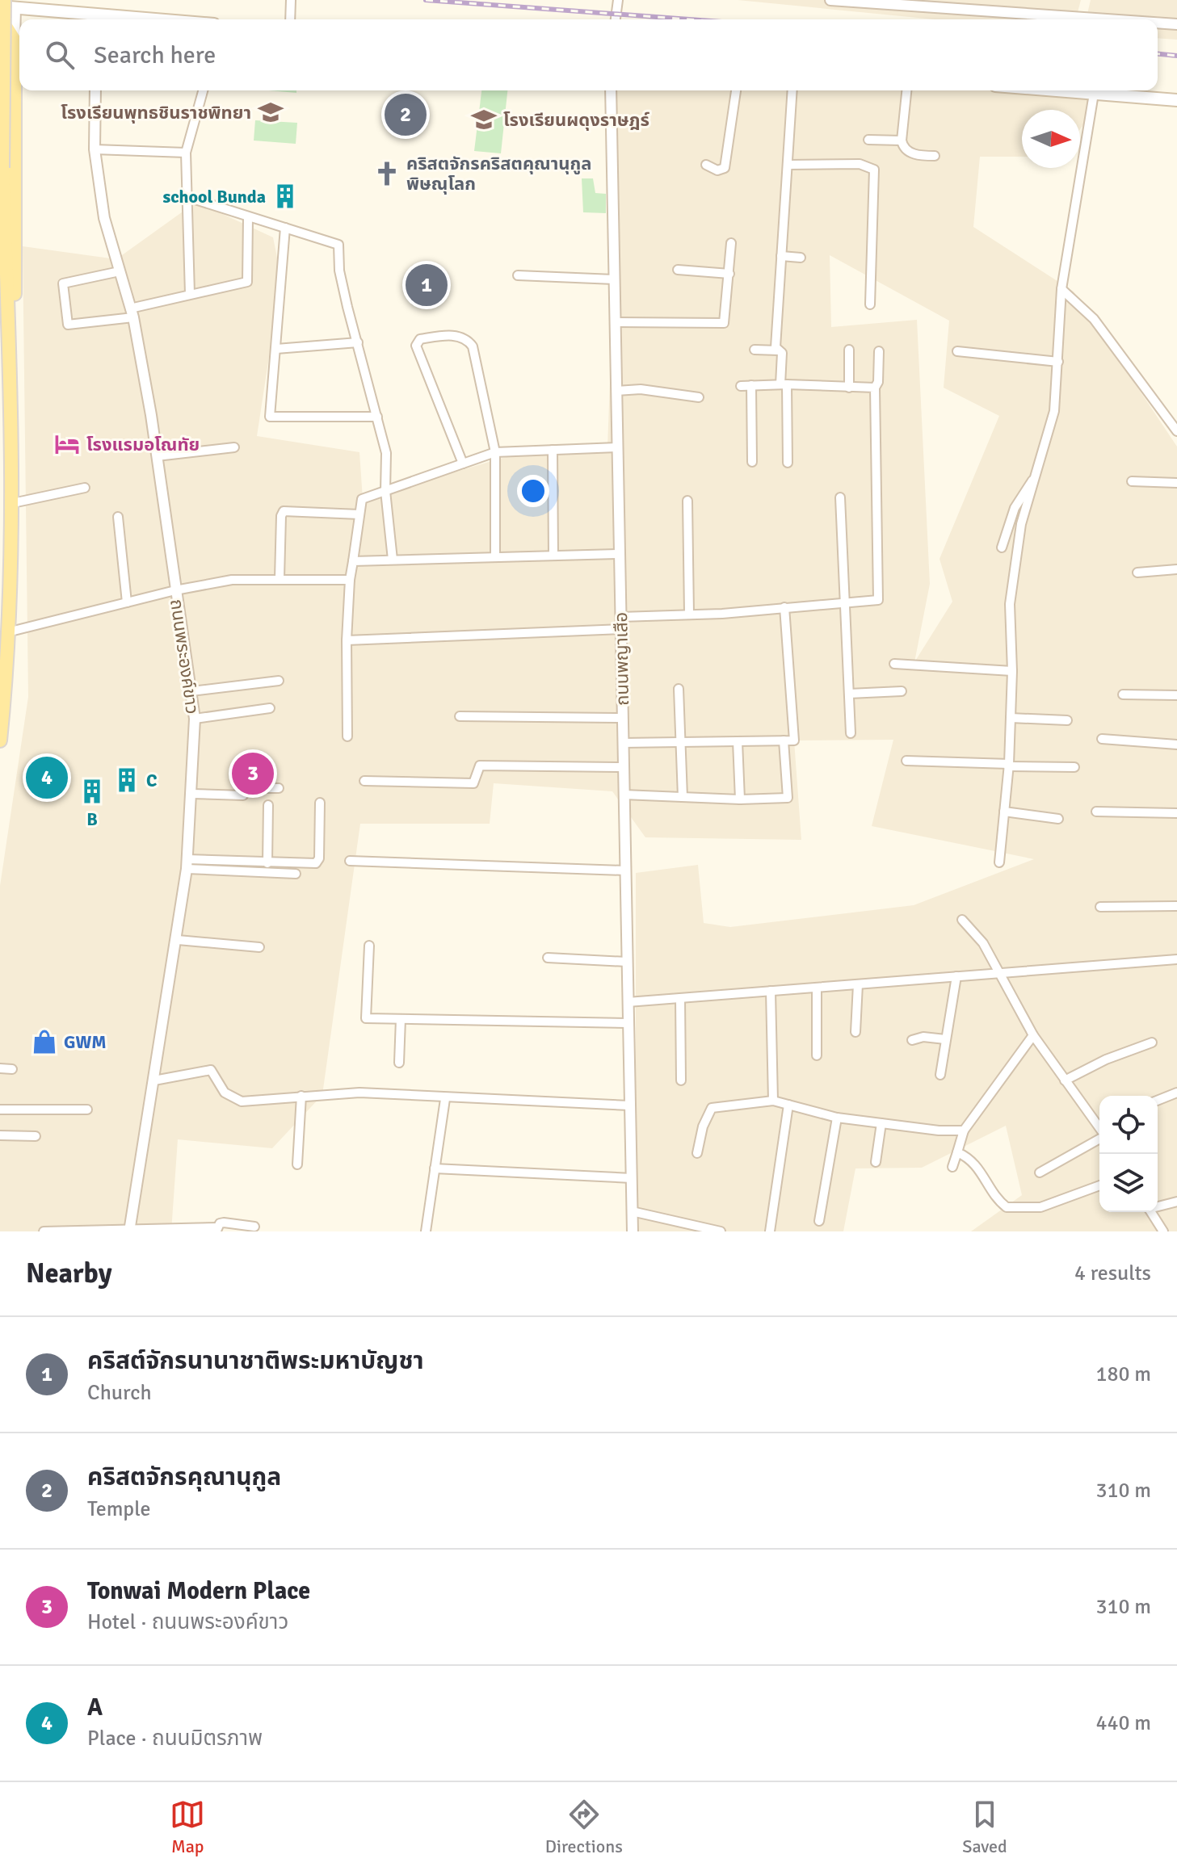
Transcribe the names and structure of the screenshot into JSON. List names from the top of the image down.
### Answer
{
  "streets": {
    "street": ["ถนนพระองค์ขาว", "ถนนพญาเสือ"]
  },
  "places": {
    "school or university": ["โรงเรียนพุทธชินราชพิทยา", "โรงเรียนผดุงราษฎร์"],
    "church": ["คริสตจักรคริสตคุณานุกูล พิษณุโลก"],
    "building": ["school Bunda", "C", "B"],
    "hotel": ["โรงแรมอโณทัย"],
    "shop": ["GWM"]
  },
  "north": "right",
  "page": {
    "search": "Search here",
    "pins": [
      "2",
      "1",
      "3",
      "4"
    ],
    "heading": ["Nearby", "4 results"],
    "list": [
      {
        "mark": "1",
        "name": "คริสต์จักรนานาชาติพระมหาบัญชา",
        "note": "Church",
        "value": "180 m"
      },
      {
        "mark": "2",
        "name": "คริสตจักรคุณานุกูล",
        "note": "Temple",
        "value": "310 m"
      },
      {
        "mark": "3",
        "name": "Tonwai Modern Place",
        "note": "Hotel · ถนนพระองค์ขาว",
        "value": "310 m"
      },
      {
        "mark": "4",
        "name": "A",
        "note": "Place · ถนนมิตรภาพ",
        "value": "440 m"
      }
    ],
    "nav": ["Map", "Directions", "Saved"]
  }
}
